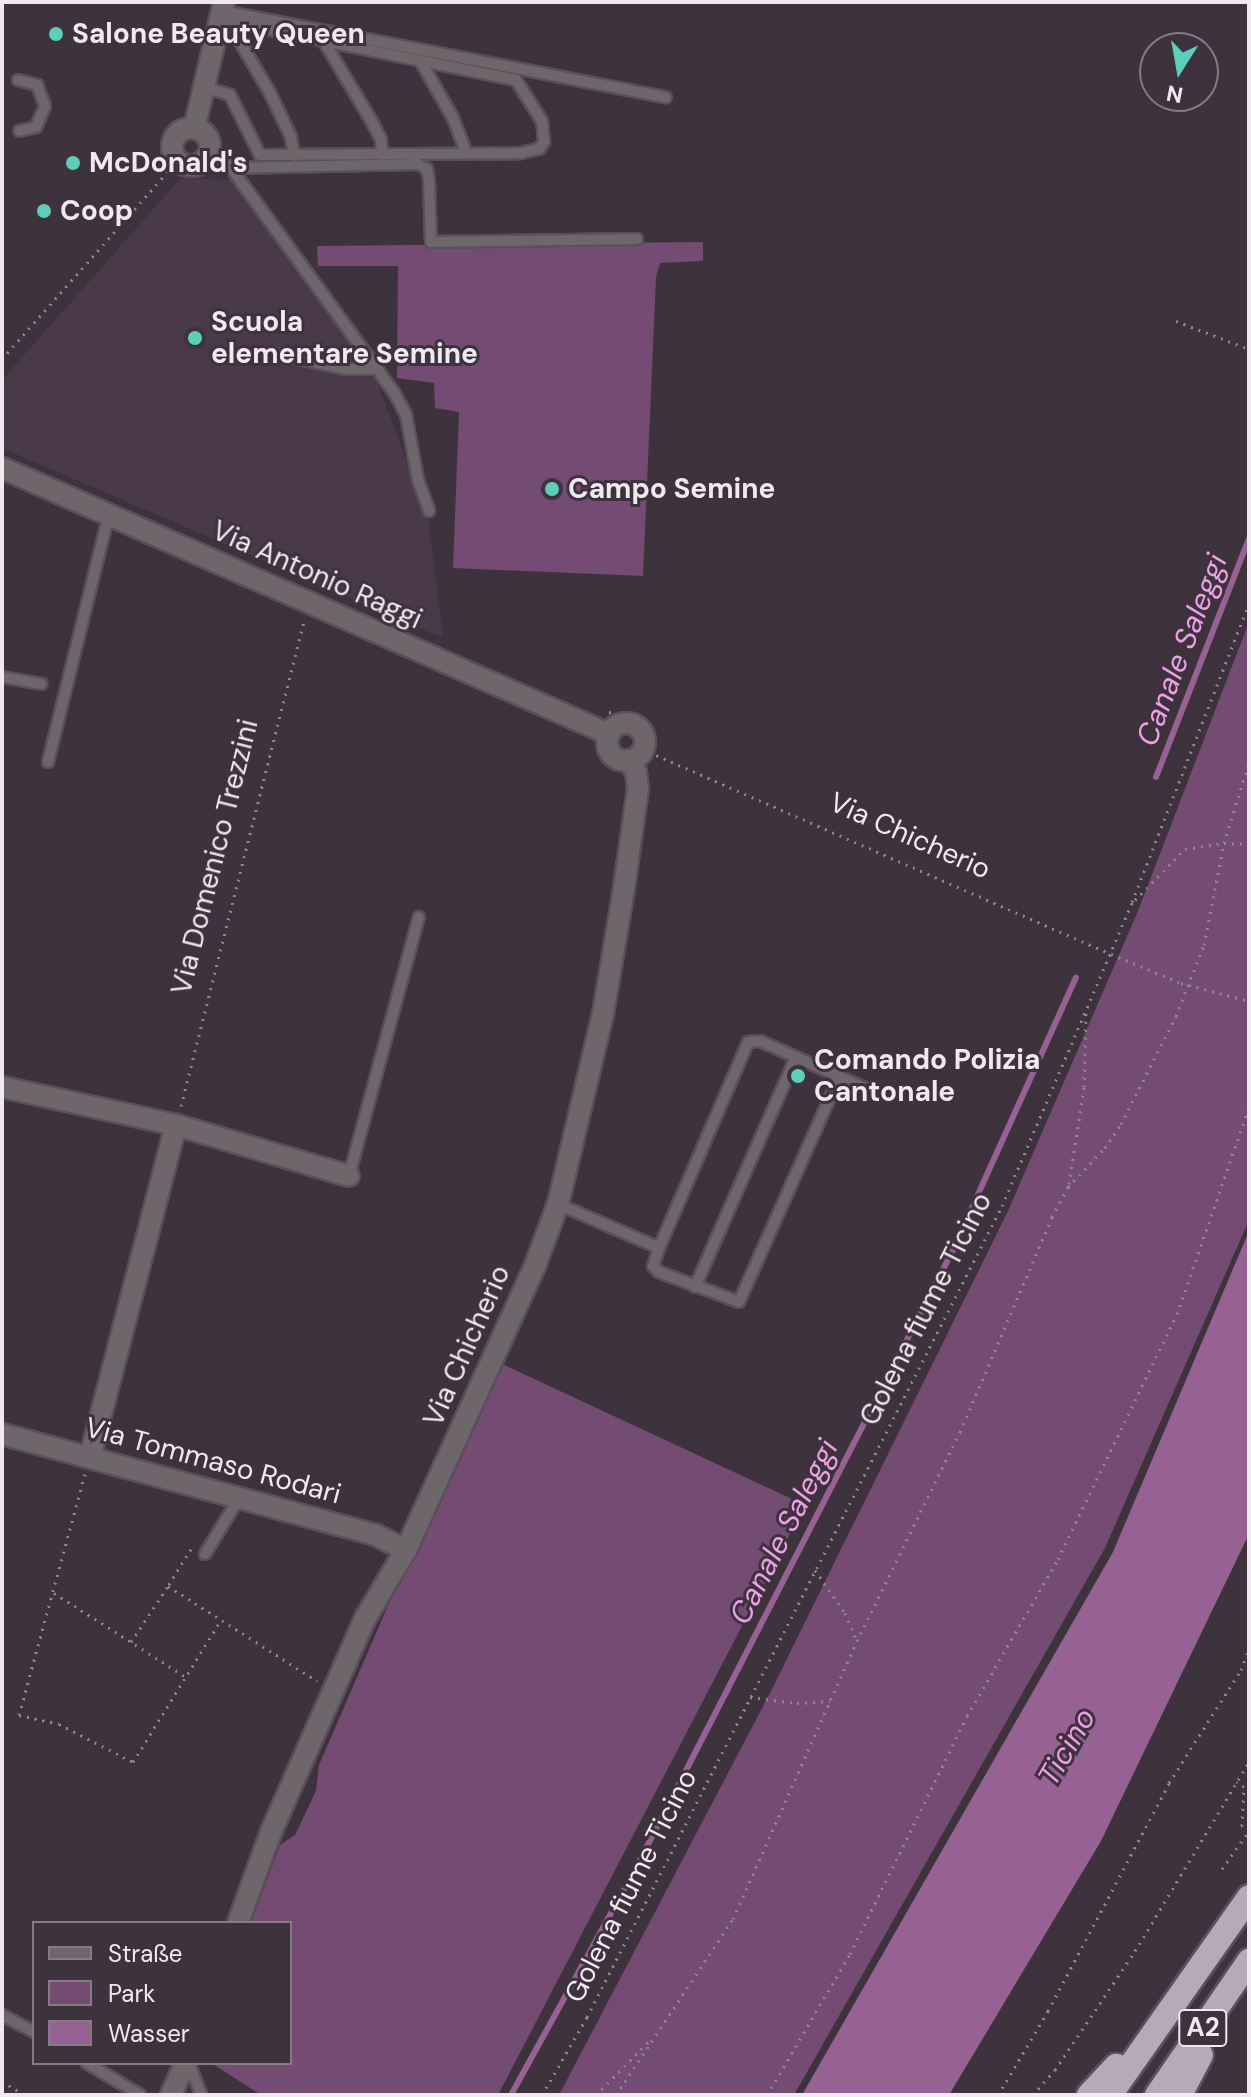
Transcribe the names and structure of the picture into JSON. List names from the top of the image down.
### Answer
{
  "streets": {
    "highway": ["A2"],
    "street": ["Via Antonio Raggi", "Via Chicherio", "Via Tommaso Rodari"],
    "path": ["Via Domenico Trezzini", "Golena fiume Ticino"]
  },
  "crossings": [
    ["Via Antonio Raggi", "Via Chicherio"],
    ["Via Antonio Raggi", "Via Domenico Trezzini"],
    ["Via Chicherio", "Golena fiume Ticino"],
    ["Via Chicherio", "Via Tommaso Rodari"]
  ],
  "water": ["Canale Saleggi", "Ticino"],
  "places": [
    "Salone Beauty Queen",
    "McDonald's",
    "Coop",
    "Scuola elementare Semine",
    "Campo Semine",
    "Comando Polizia Cantonale"
  ],
  "legend": ["Straße", "Park", "Wasser"],
  "north": "bottom"
}
